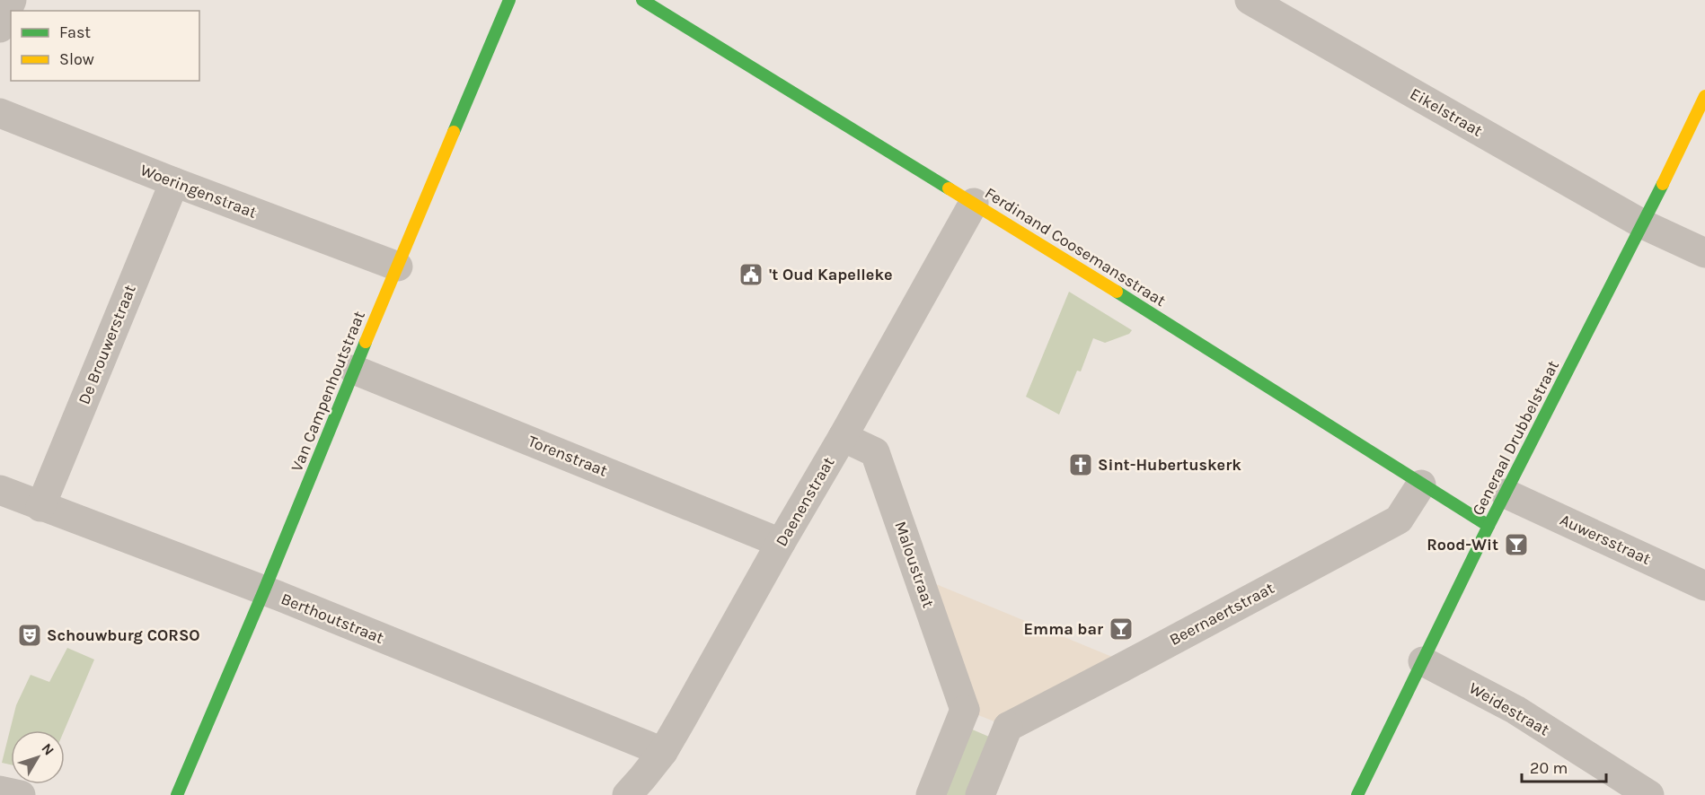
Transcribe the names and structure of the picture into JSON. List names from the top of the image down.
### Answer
{
  "streets": {
    "street": [
      "Eikelstraat",
      "Woeringenstraat",
      "Ferdinand Coosemansstraat",
      "De Brouwerstraat",
      "Van Campenhoutstraat",
      "Generaal Drubbelstraat",
      "Torenstraat",
      "Daenenstraat",
      "Auwersstraat",
      "Maloustraat",
      "Beernaertstraat",
      "Berthoutstraat",
      "Weidestraat"
    ]
  },
  "crossings": [
    ["Eikelstraat", "Generaal Drubbelstraat"],
    ["Woeringenstraat", "De Brouwerstraat"],
    ["Woeringenstraat", "Van Campenhoutstraat"],
    ["Ferdinand Coosemansstraat", "Generaal Drubbelstraat"],
    ["Ferdinand Coosemansstraat", "Daenenstraat"],
    ["Ferdinand Coosemansstraat", "Beernaertstraat"],
    ["De Brouwerstraat", "Berthoutstraat"],
    ["Van Campenhoutstraat", "Torenstraat"],
    ["Van Campenhoutstraat", "Berthoutstraat"],
    ["Generaal Drubbelstraat", "Auwersstraat"],
    ["Generaal Drubbelstraat", "Weidestraat"],
    ["Torenstraat", "Daenenstraat"],
    ["Daenenstraat", "Maloustraat"],
    ["Daenenstraat", "Berthoutstraat"]
  ],
  "places": {
    "public building": ["'t Oud Kapelleke"],
    "church": ["Sint-Hubertuskerk"],
    "bar": ["Rood-Wit", "Emma bar"],
    "theatre": ["Schouwburg CORSO"]
  },
  "legend": ["Fast", "Slow"],
  "scale_bar": "20 m",
  "north": "top right"
}
